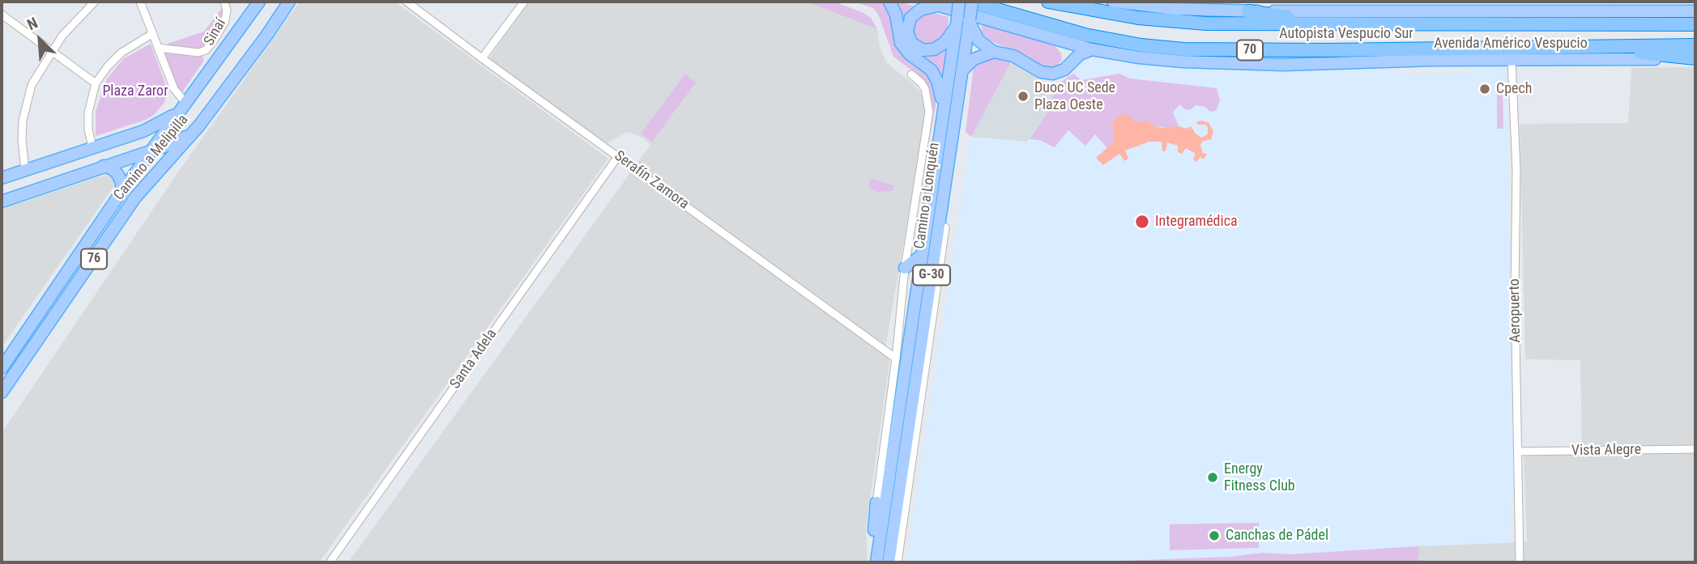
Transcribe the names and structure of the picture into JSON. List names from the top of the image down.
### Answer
{
  "streets": {
    "highway": ["Autopista Vespucio Sur", "70"],
    "main road": [
      "Avenida Américo Vespucio",
      "Camino a Melipilla",
      "Camino a Lonquén",
      "76",
      "G-30"
    ],
    "street": [
      "Sinaí",
      "Serafín Zamora",
      "Aeropuerto",
      "Santa Adela",
      "Vista Alegre"
    ]
  },
  "crossings": [
    ["Autopista Vespucio Sur", "Camino a Lonquén"],
    ["Avenida Américo Vespucio", "Aeropuerto"],
    ["Serafín Zamora", "Camino a Lonquén"],
    ["Serafín Zamora", "Santa Adela"],
    ["Aeropuerto", "Vista Alegre"]
  ],
  "parks": ["Plaza Zaror"],
  "places": [
    "Cpech",
    "Duoc UC Sede Plaza Oeste",
    "Integramédica",
    "Energy Fitness Club",
    "Canchas de Pádel"
  ],
  "north": "top left"
}
